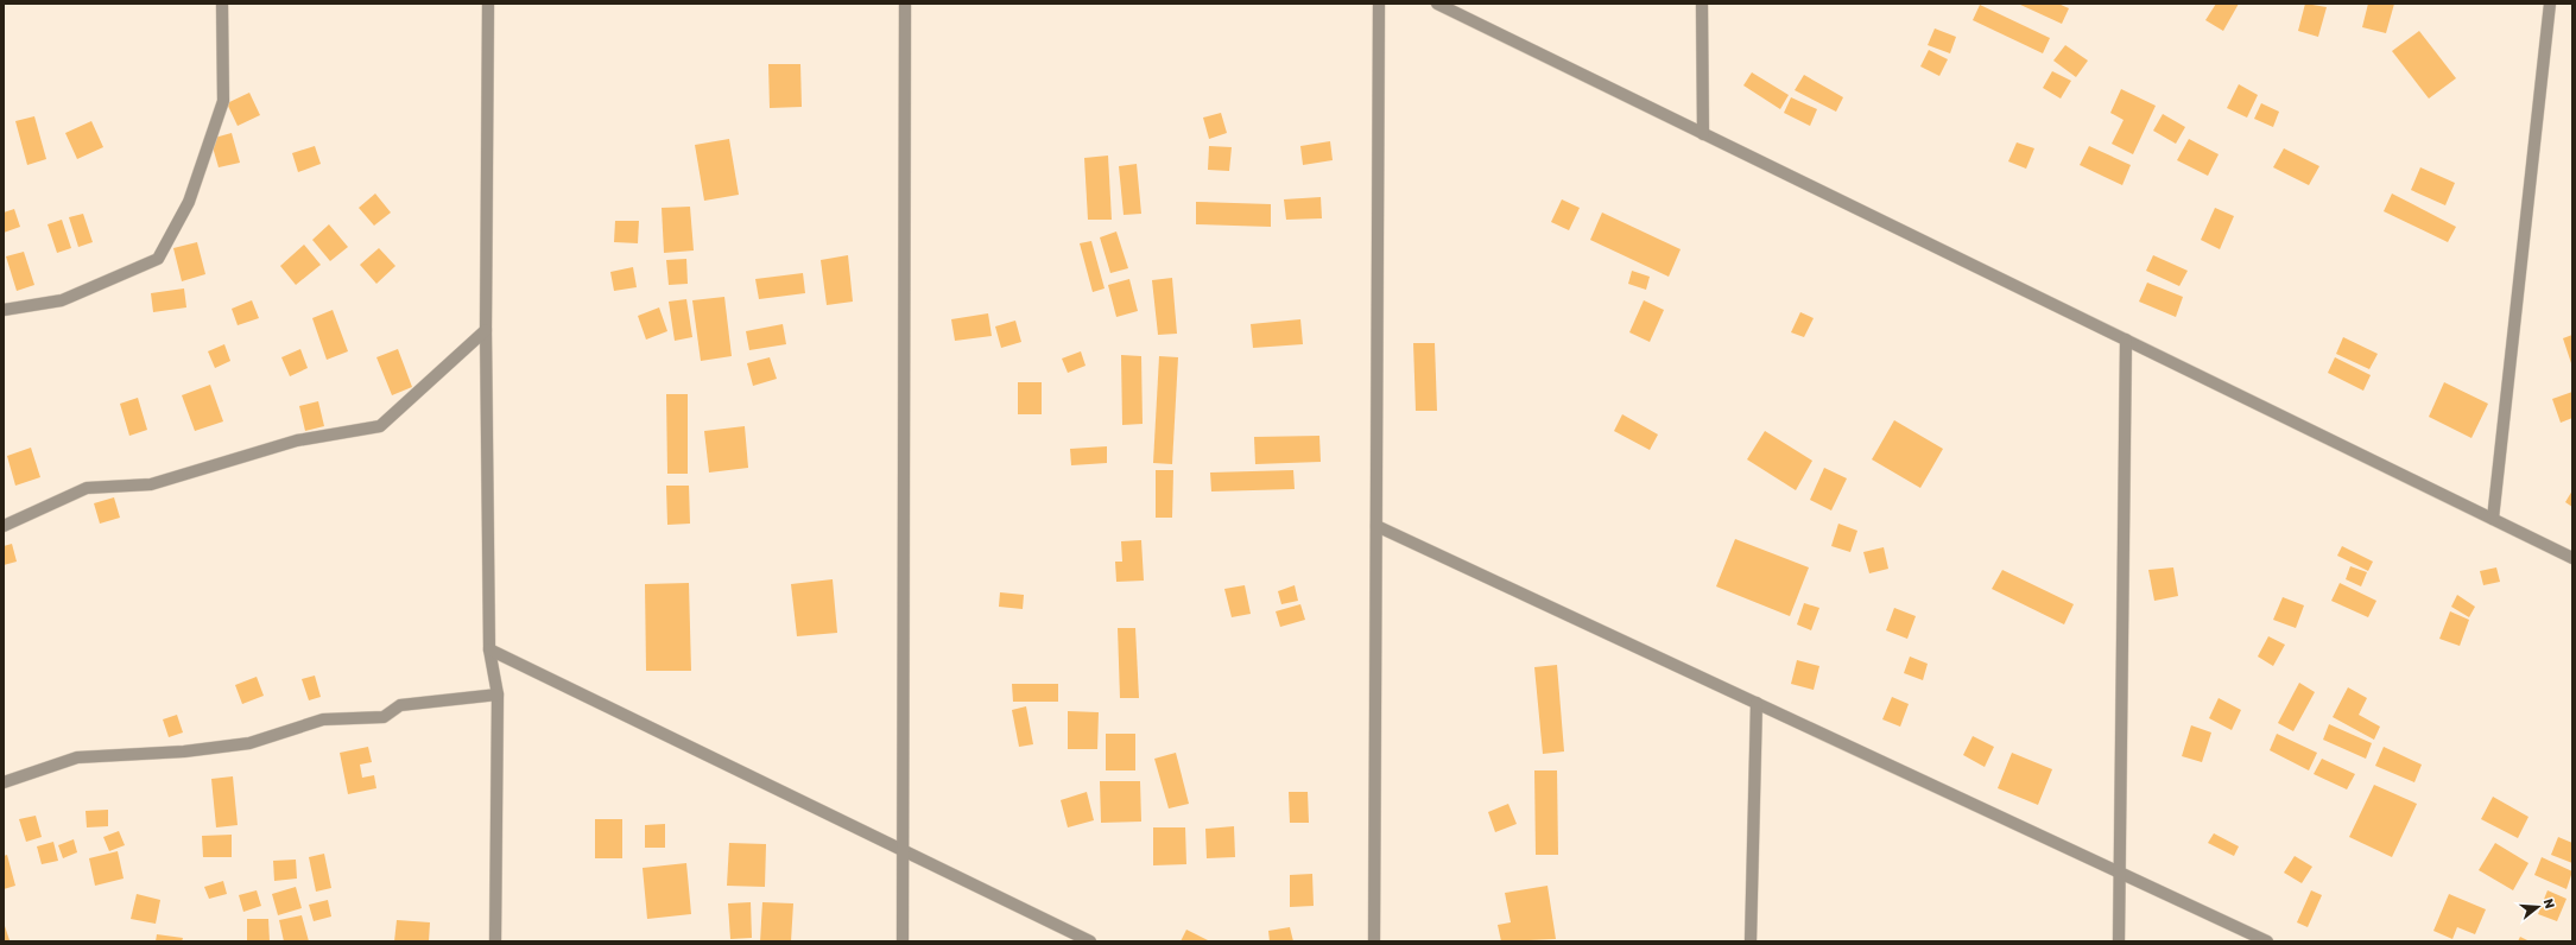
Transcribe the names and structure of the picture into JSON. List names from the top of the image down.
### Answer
{
  "north": "right"
}
